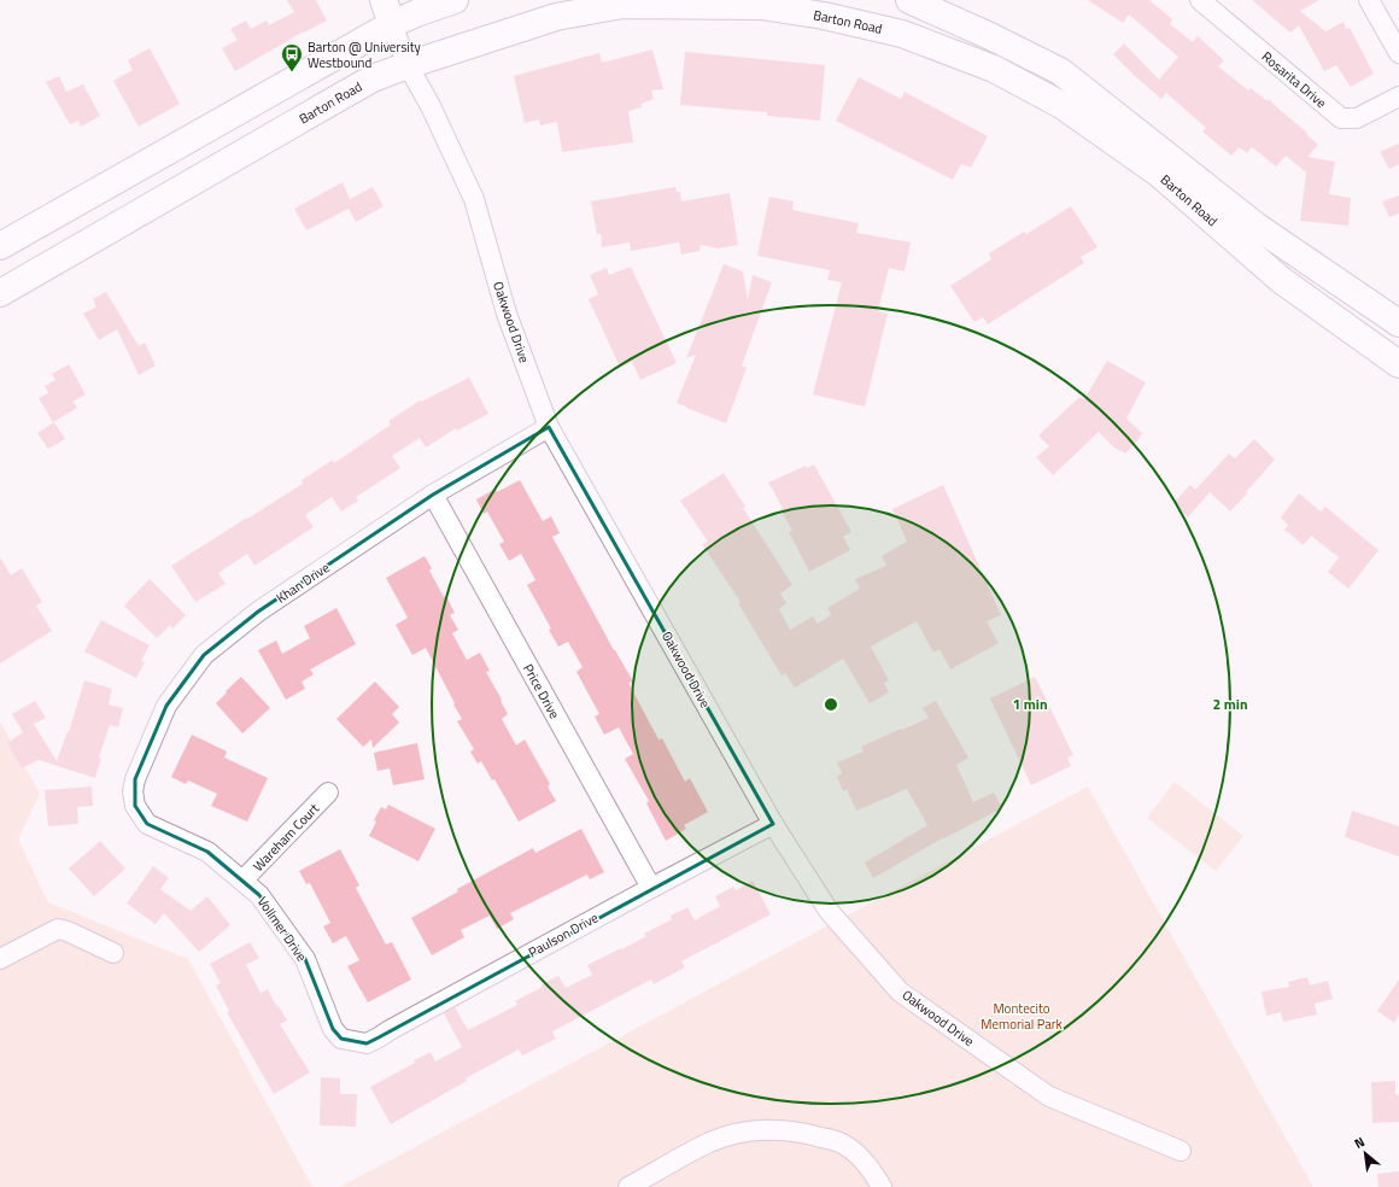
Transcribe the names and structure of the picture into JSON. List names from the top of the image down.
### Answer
{
  "streets": {
    "main road": ["Barton Road"],
    "street": [
      "Rosarita Drive",
      "Oakwood Drive",
      "Khan Drive",
      "Price Drive",
      "Wareham Court",
      "Vollmer Drive",
      "Paulson Drive"
    ]
  },
  "crossings": [
    ["Barton Road", "Oakwood Drive"],
    ["Oakwood Drive", "Khan Drive"],
    ["Oakwood Drive", "Paulson Drive"],
    ["Khan Drive", "Price Drive"],
    ["Khan Drive", "Vollmer Drive"],
    ["Price Drive", "Paulson Drive"],
    ["Wareham Court", "Vollmer Drive"],
    ["Vollmer Drive", "Paulson Drive"]
  ],
  "parks": ["Montecito Memorial Park"],
  "places": {
    "bus stop": ["Barton @ University Westbound"]
  },
  "north": "top left",
  "rings": ["1 min", "2 min"]
}
